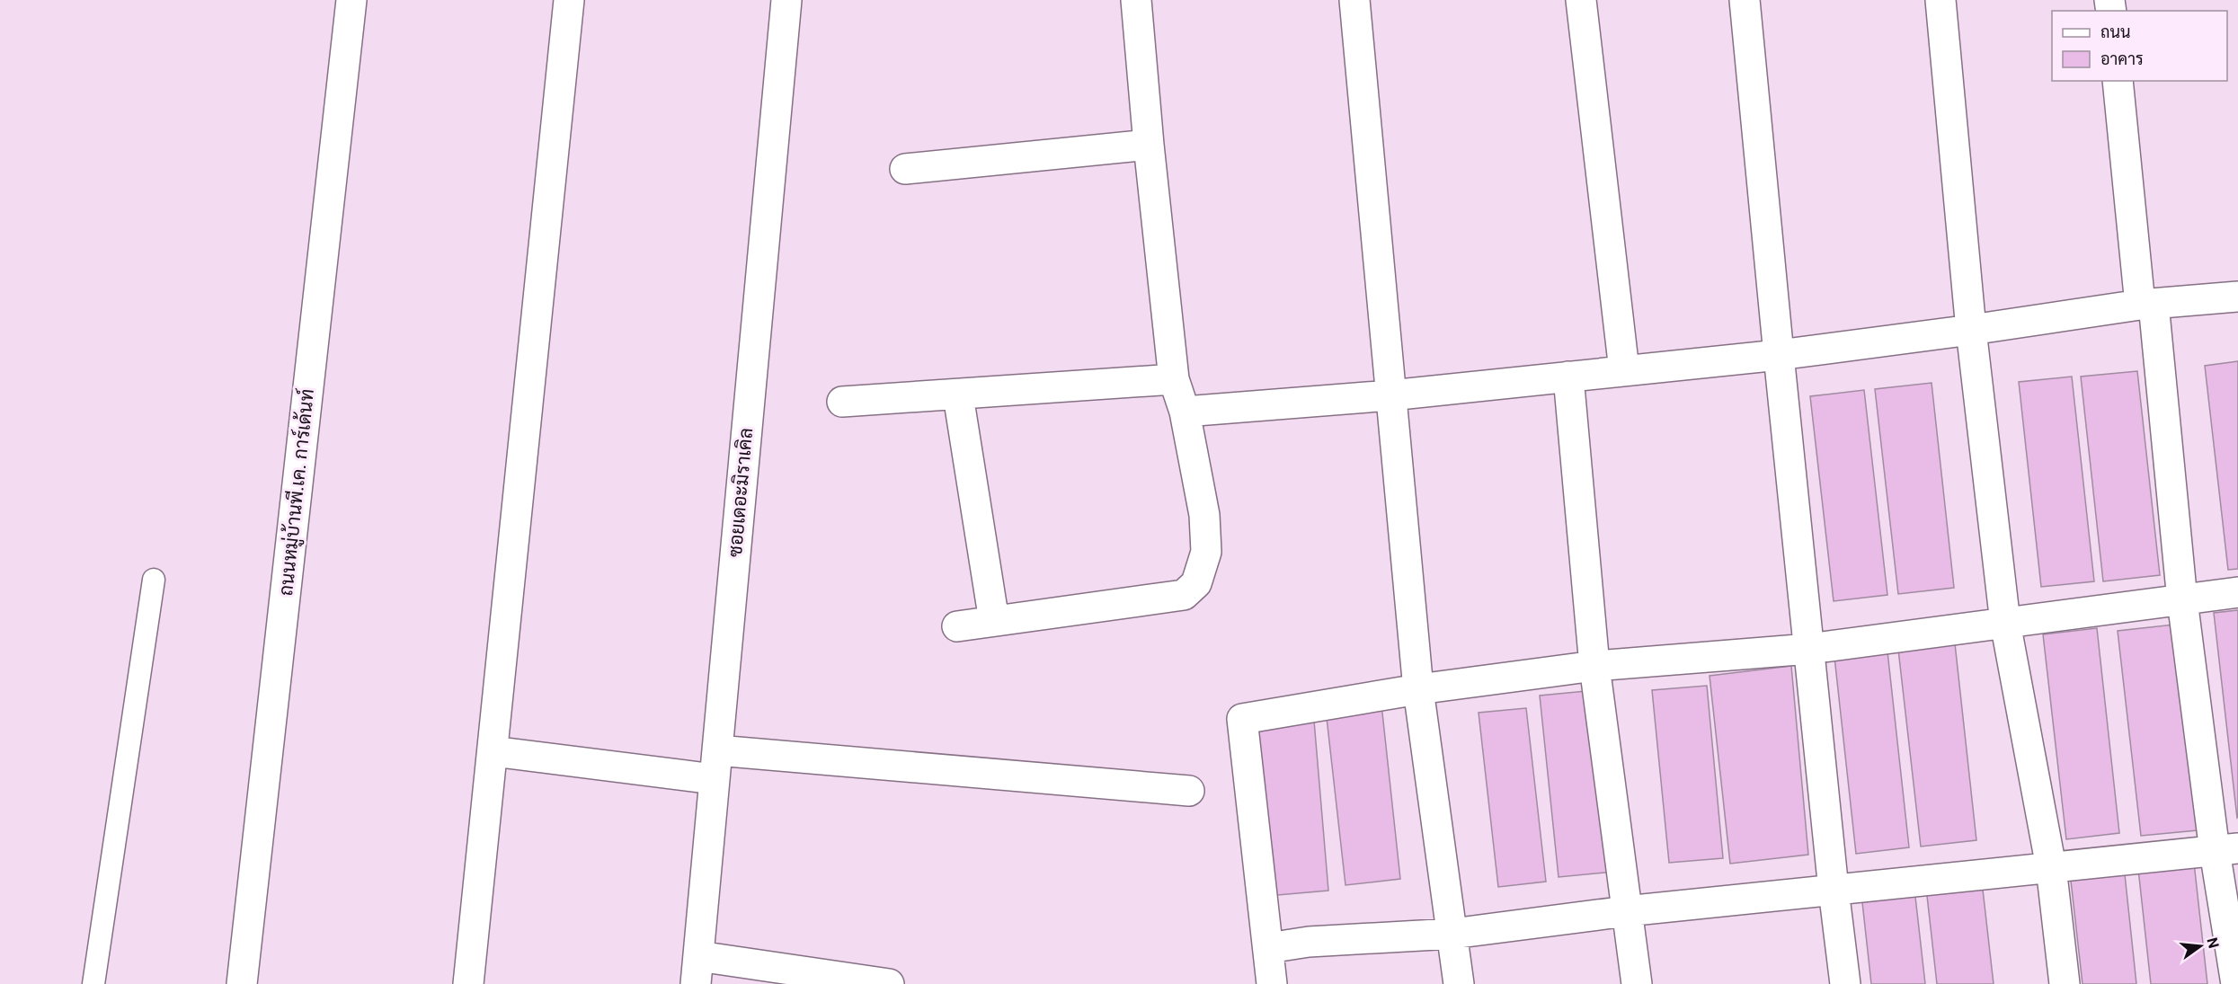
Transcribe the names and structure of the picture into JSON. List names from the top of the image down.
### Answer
{
  "streets": {
    "street": ["ถนนหมู่บ้านพี.เค. การ์เด้นท์", "ซอยเดอะมิราเคิล"]
  },
  "legend": ["ถนน", "อาคาร"],
  "north": "right"
}
